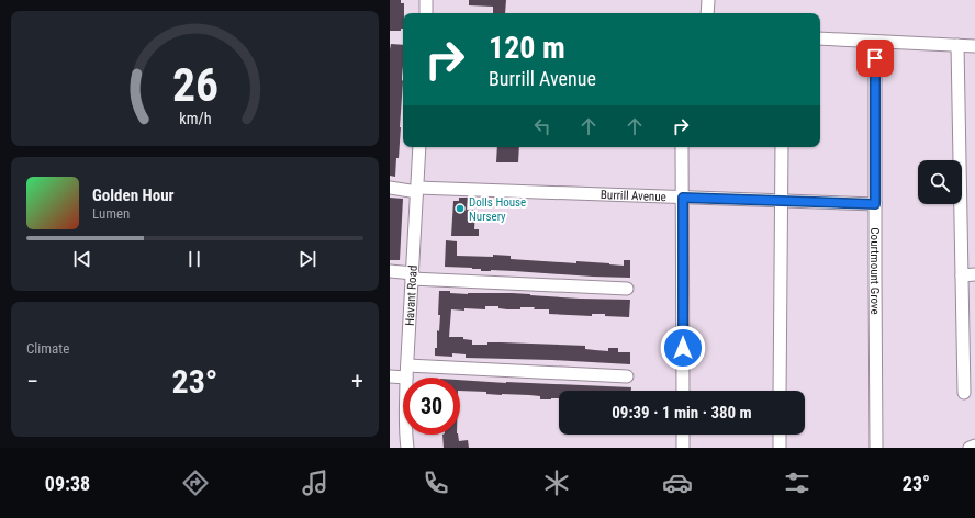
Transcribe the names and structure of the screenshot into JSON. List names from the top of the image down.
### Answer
{
  "streets": {
    "street": ["Burrill Avenue", "Courtmount Grove", "Havant Road"]
  },
  "crossings": [
    ["Burrill Avenue", "Courtmount Grove"],
    ["Burrill Avenue", "Havant Road"]
  ],
  "places": ["Dolls House Nursery"],
  "page": {
    "turn": ["120 m", "Burrill Avenue"],
    "song": ["Golden Hour", "Lumen"],
    "tile": "Climate",
    "heat": ["−", "23°", "+"],
    "limit": "30",
    "trip": "09:39 · 1 min · 380 m",
    "tabs": ["09:38", "23°"],
    "gauge": ["26", "km/h"]
  }
}
